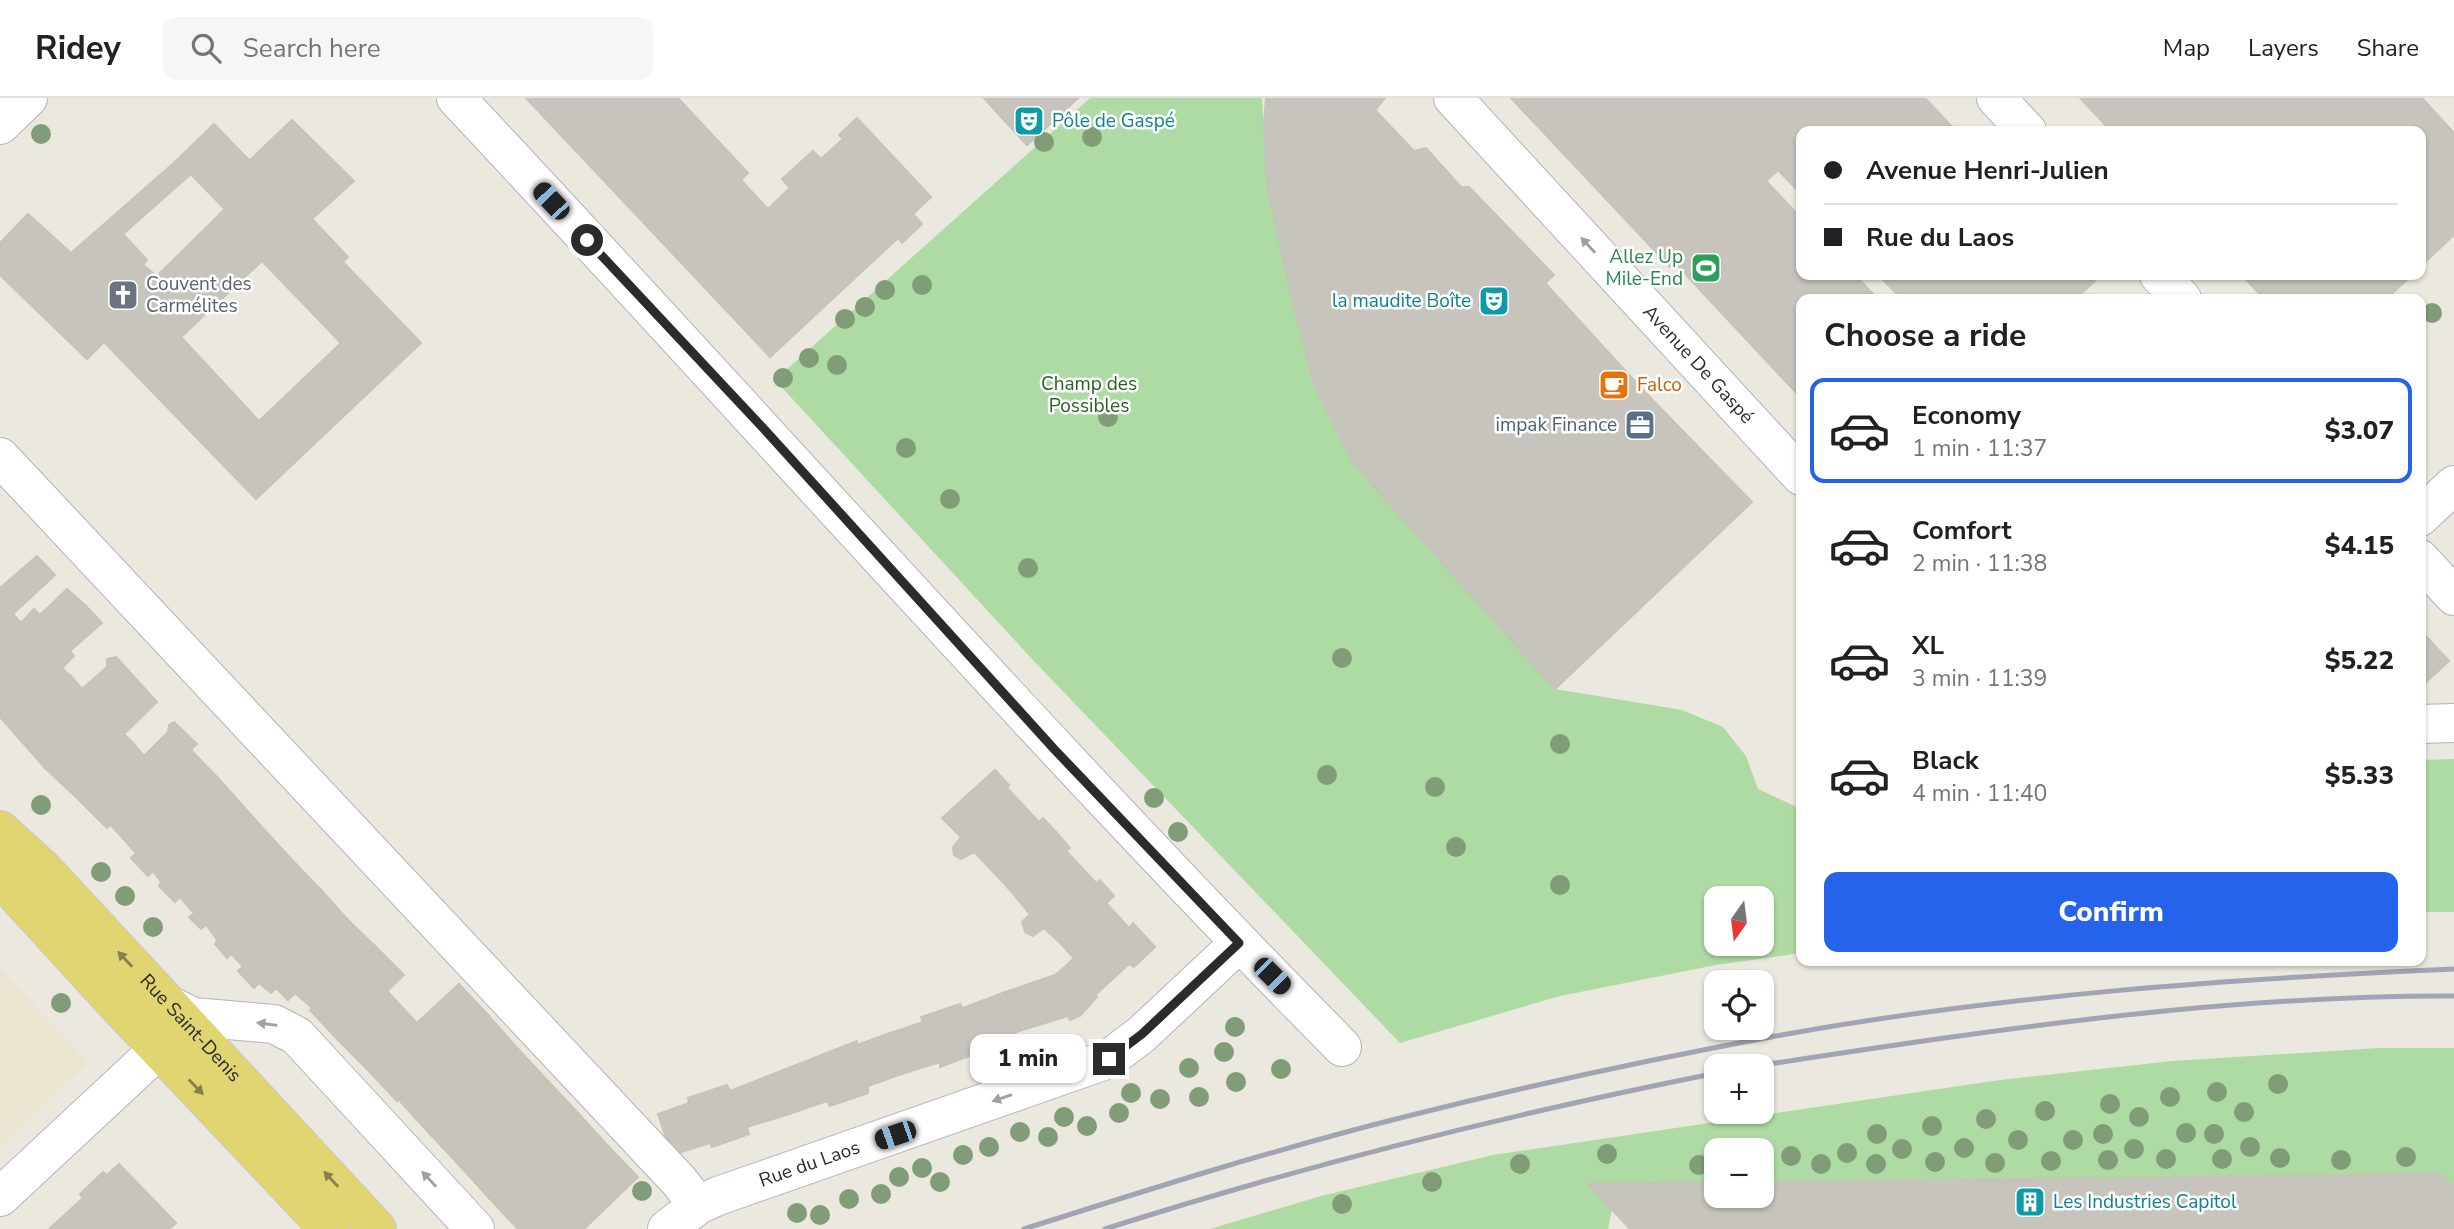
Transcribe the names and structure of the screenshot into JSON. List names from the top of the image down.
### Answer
{
  "streets": {
    "main road": ["Rue Saint-Denis"],
    "street": ["Avenue De Gaspé", "Rue du Laos"]
  },
  "one_way": ["Avenue De Gaspé", "Rue du Laos"],
  "parks": ["Champ des Possibles"],
  "places": {
    "theatre": ["Pôle de Gaspé", "la maudite Boîte"],
    "sports": ["Allez Up Mile-End"],
    "church": ["Couvent des Carmélites"],
    "cafe": ["Falco"],
    "office": ["impak Finance"],
    "building": ["Les Industries Capitol"]
  },
  "north": "bottom",
  "page": {
    "header": "Ridey",
    "search": "Search here",
    "nav": ["Map", "Layers", "Share"],
    "banner": ["Avenue Henri-Julien", "Rue du Laos"],
    "heading": "Choose a ride",
    "list": [
      {
        "name": "Economy",
        "note": "1 min · 11:37",
        "value": "$3.07"
      },
      {
        "name": "Comfort",
        "note": "2 min · 11:38",
        "value": "$4.15"
      },
      {
        "name": "XL",
        "note": "3 min · 11:39",
        "value": "$5.22"
      },
      {
        "name": "Black",
        "note": "4 min · 11:40",
        "value": "$5.33"
      }
    ],
    "buttons": "Confirm",
    "map_buttons": ["+", "−"],
    "bubble": "1 min"
  }
}
